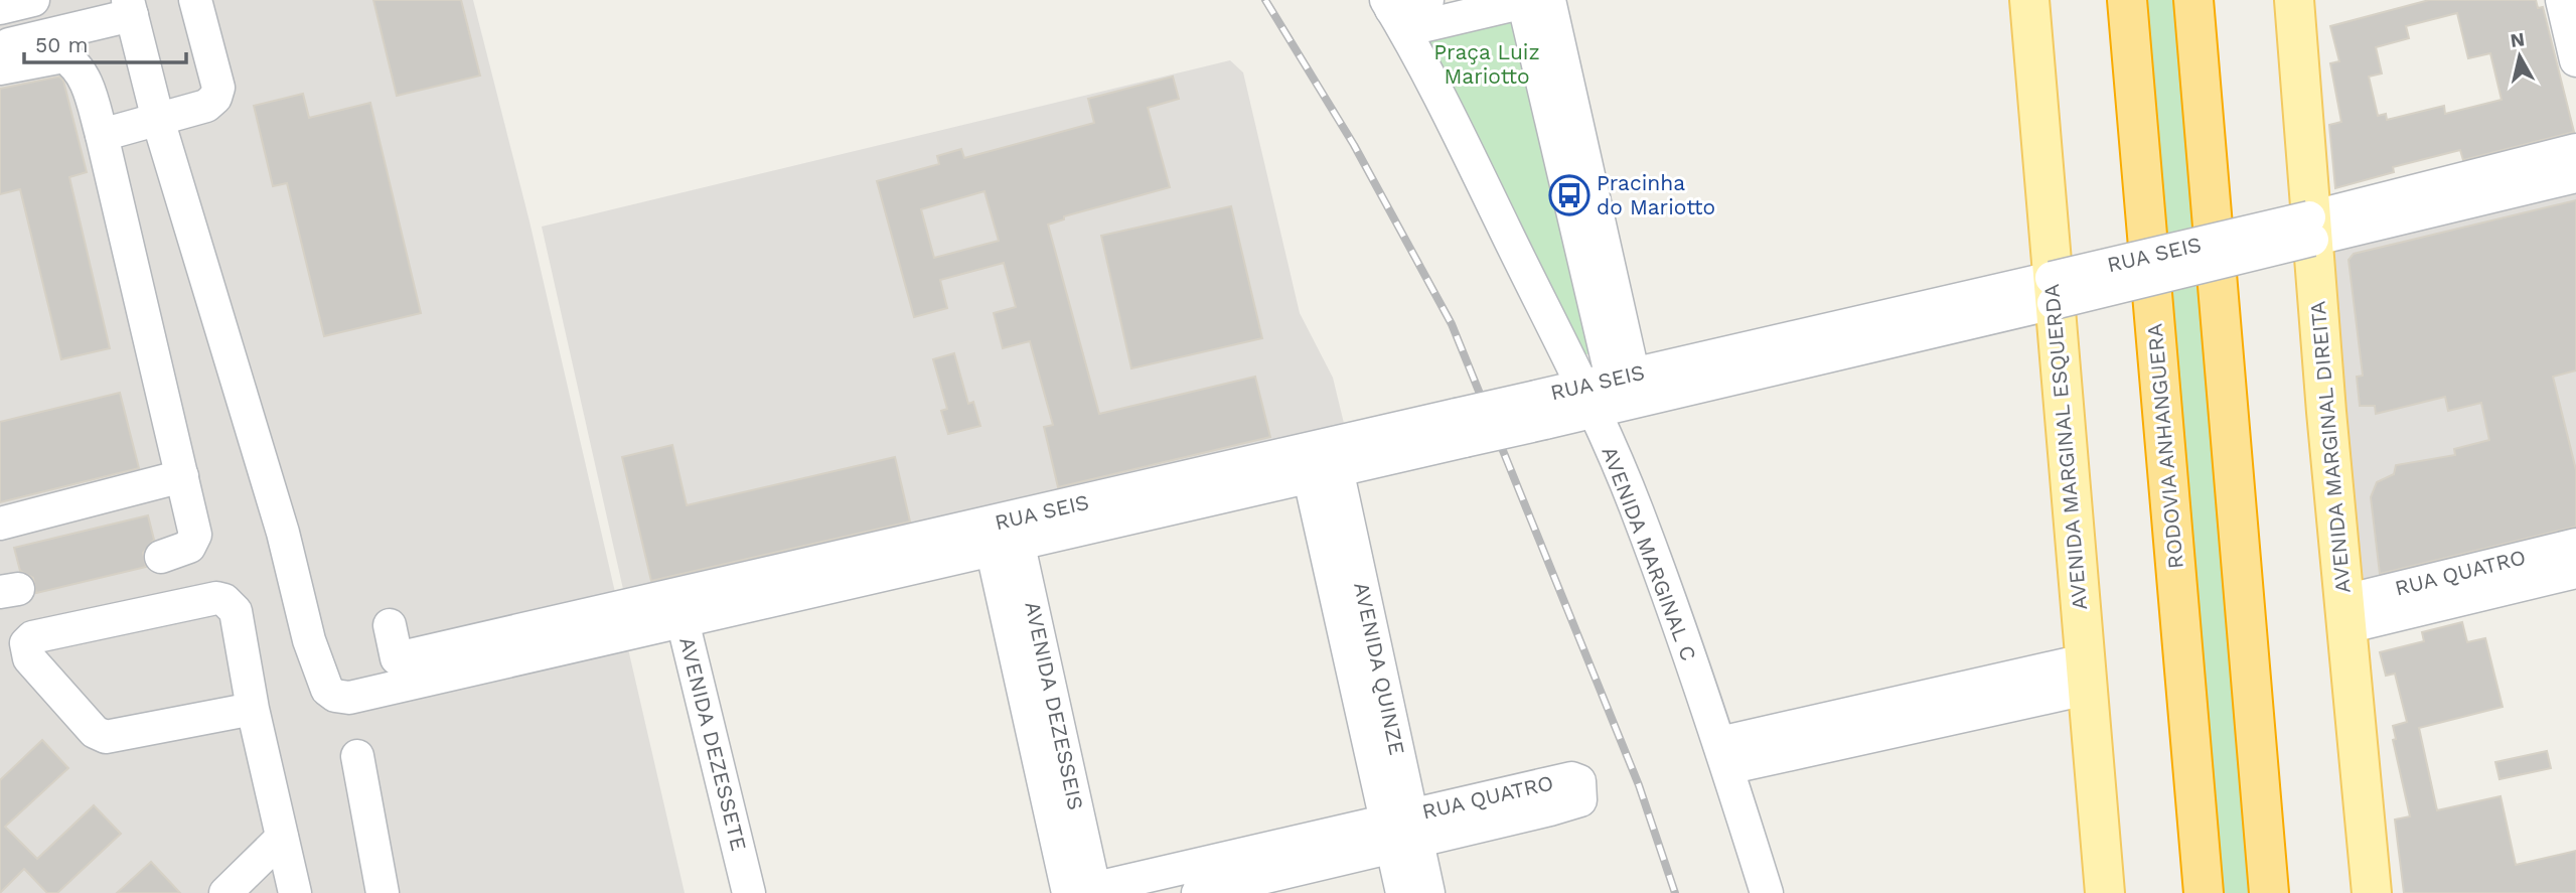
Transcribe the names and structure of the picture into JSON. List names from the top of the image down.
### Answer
{
  "streets": {
    "highway": ["RODOVIA ANHANGUERA"],
    "main road": ["AVENIDA MARGINAL ESQUERDA", "AVENIDA MARGINAL DIREITA"],
    "street": [
      "RUA SEIS",
      "AVENIDA MARGINAL C",
      "RUA QUATRO",
      "AVENIDA QUINZE",
      "AVENIDA DEZESSEIS",
      "AVENIDA DEZESSETE"
    ]
  },
  "crossings": [
    ["RUA SEIS", "AVENIDA MARGINAL ESQUERDA"],
    ["RUA SEIS", "AVENIDA MARGINAL DIREITA"],
    ["RUA SEIS", "AVENIDA MARGINAL C"],
    ["RUA SEIS", "AVENIDA QUINZE"],
    ["RUA SEIS", "AVENIDA DEZESSEIS"],
    ["RUA SEIS", "AVENIDA DEZESSETE"],
    ["AVENIDA MARGINAL DIREITA", "RUA QUATRO"],
    ["RUA QUATRO", "AVENIDA QUINZE"],
    ["RUA QUATRO", "AVENIDA DEZESSEIS"]
  ],
  "parks": ["Praça Luiz Mariotto"],
  "places": {
    "bus stop": ["Pracinha do Mariotto"]
  },
  "scale_bar": "50 m",
  "north": "top"
}
